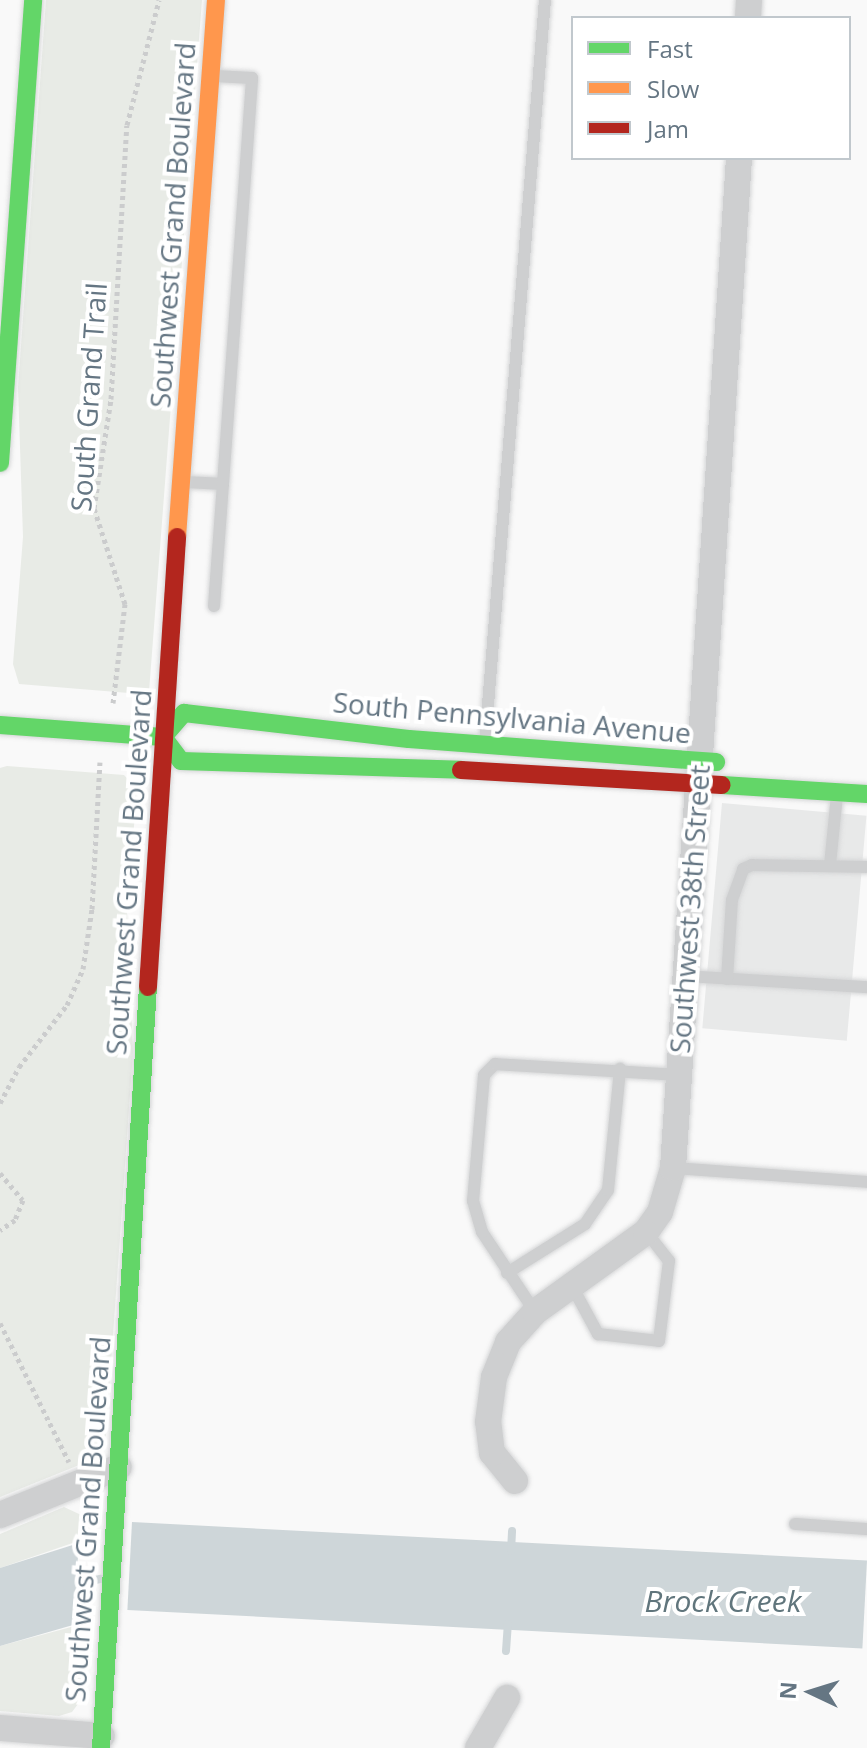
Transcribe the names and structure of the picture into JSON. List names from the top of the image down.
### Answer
{
  "streets": {
    "street": ["Southwest Grand Boulevard", "South Pennsylvania Avenue", "Southwest 38th Street"],
    "path": ["South Grand Trail"]
  },
  "crossings": [
    ["Southwest Grand Boulevard", "South Pennsylvania Avenue"],
    ["South Pennsylvania Avenue", "Southwest 38th Street"]
  ],
  "water": ["Brock Creek"],
  "legend": ["Fast", "Slow", "Jam"],
  "north": "left"
}
